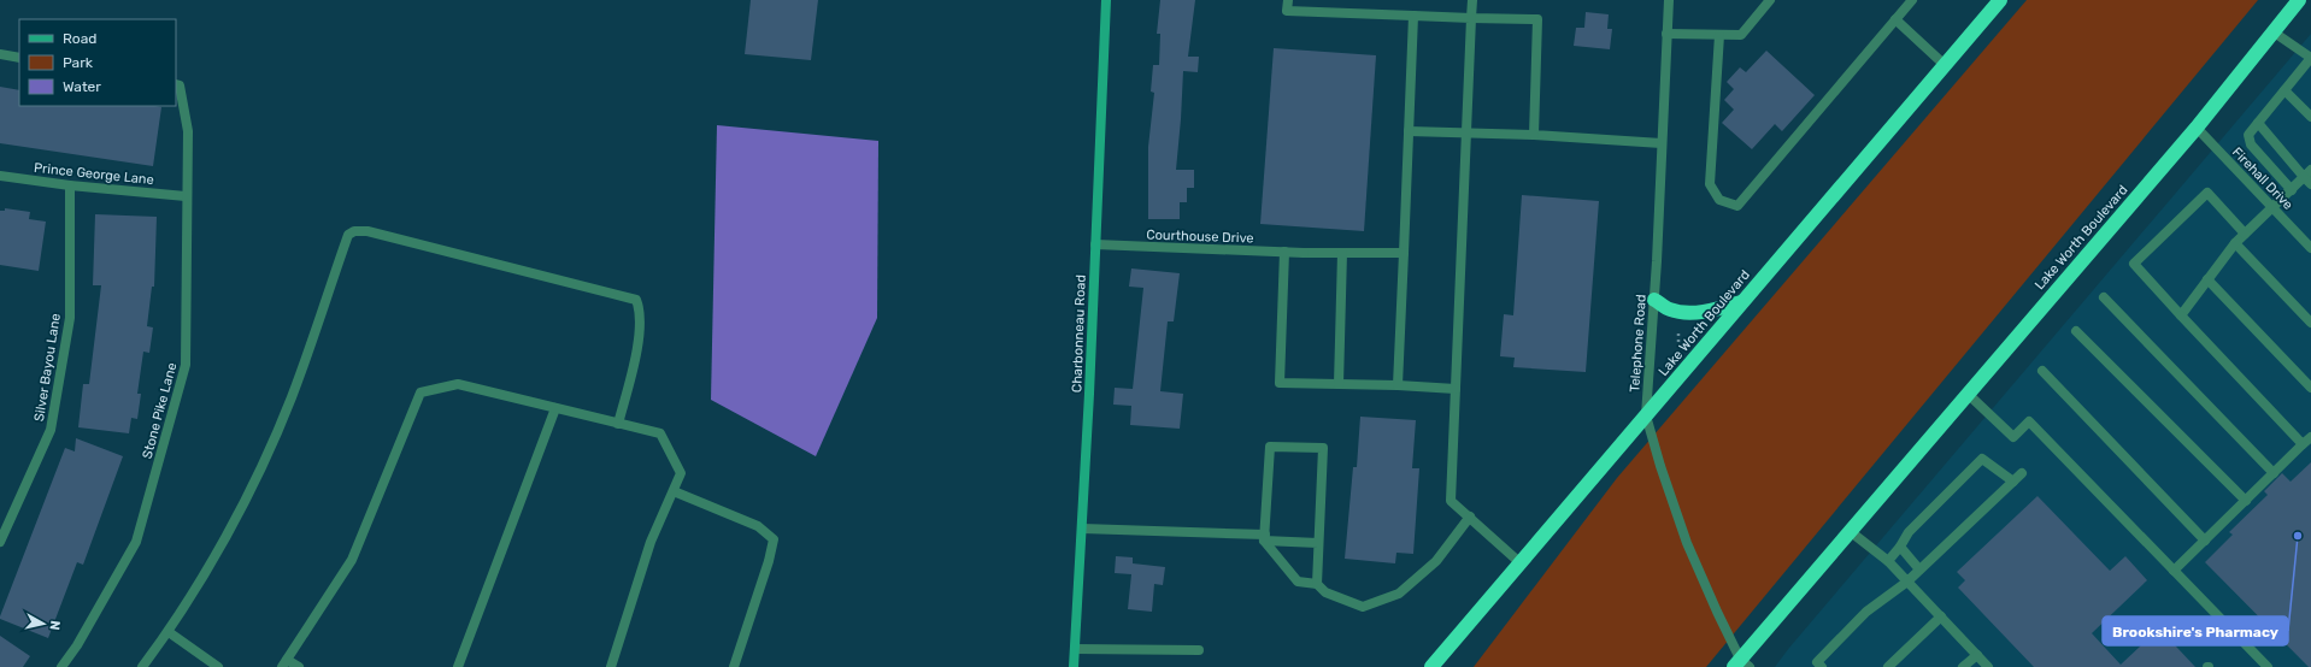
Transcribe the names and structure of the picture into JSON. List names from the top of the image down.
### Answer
{
  "streets": {
    "highway": ["Lake Worth Boulevard"],
    "street": [
      "Prince George Lane",
      "Firehall Drive",
      "Courthouse Drive",
      "Charbonneau Road",
      "Telephone Road",
      "Silver Bayou Lane",
      "Stone Pike Lane"
    ]
  },
  "crossings": [
    ["Prince George Lane", "Silver Bayou Lane"],
    ["Prince George Lane", "Stone Pike Lane"],
    ["Firehall Drive", "Lake Worth Boulevard"],
    ["Courthouse Drive", "Charbonneau Road"],
    ["Lake Worth Boulevard", "Telephone Road"]
  ],
  "places": ["Brookshire's Pharmacy"],
  "legend": ["Road", "Park", "Water"],
  "north": "right"
}
